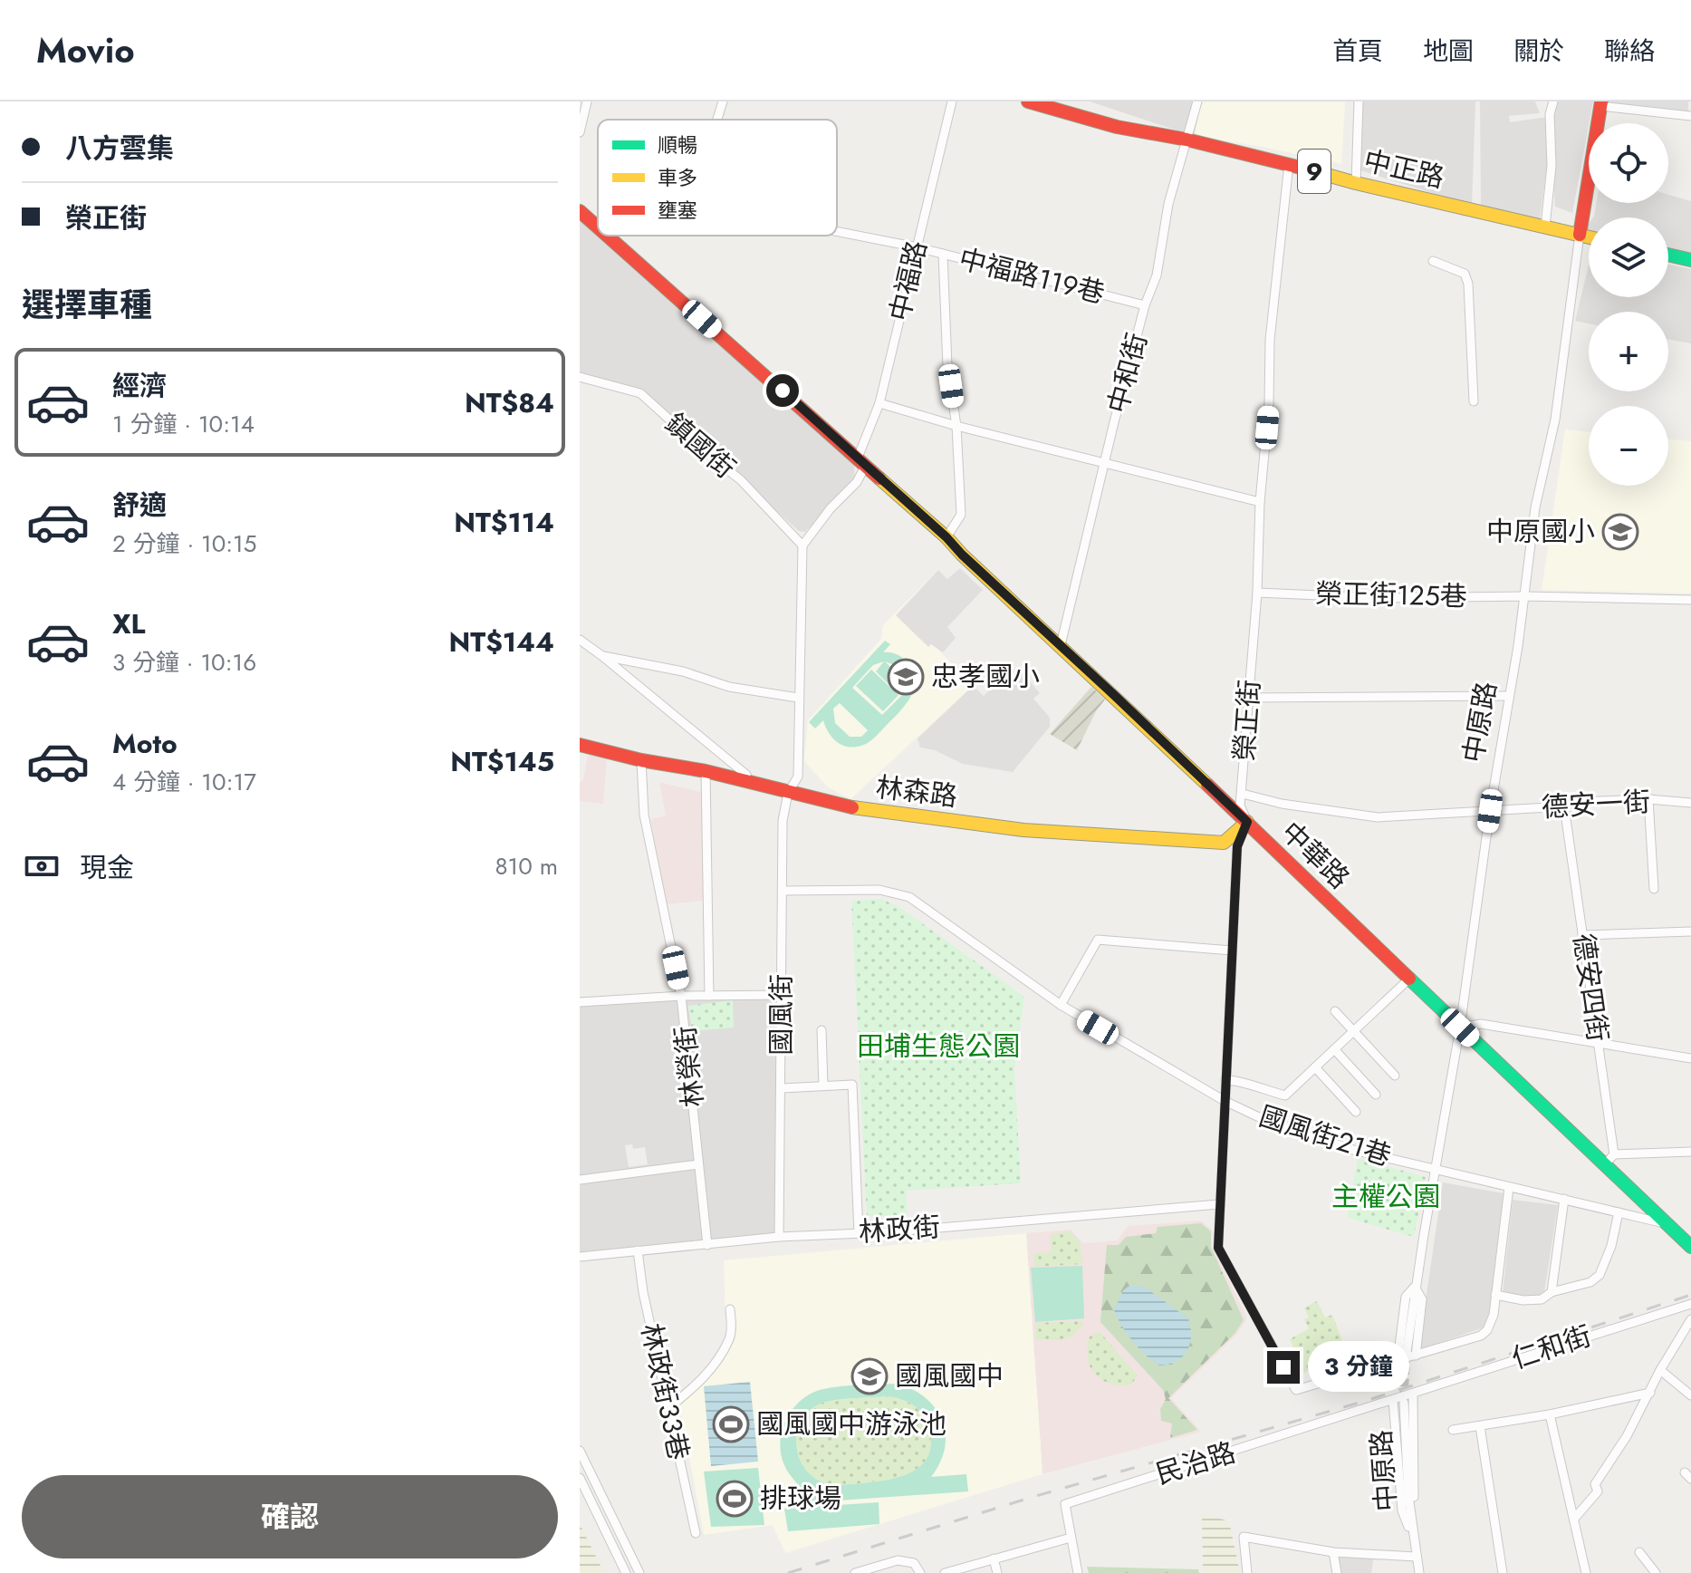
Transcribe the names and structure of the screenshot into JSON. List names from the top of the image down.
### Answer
{
  "streets": {
    "main road": [
      "中正路",
      "9",
      "中原路",
      "林森路",
      "中華路"
    ],
    "street": [
      "中福路119巷",
      "中福路",
      "中和街",
      "鎮國街",
      "榮正街125巷",
      "榮正街",
      "德安一街",
      "德安四街",
      "國風街",
      "林榮街",
      "國風街21巷",
      "林政街",
      "仁和街",
      "林政街33巷",
      "民治路"
    ]
  },
  "crossings": [
    ["中正路", "中和街"],
    ["中正路", "榮正街"],
    ["中正路", "中原路"],
    ["中福路119巷", "中福路"],
    ["中福路119巷", "中和街"],
    ["中福路", "中華路"],
    ["中和街", "中華路"],
    ["榮正街125巷", "榮正街"],
    ["榮正街125巷", "中原路"],
    ["榮正街", "中原路"],
    ["榮正街", "林森路"],
    ["榮正街", "德安一街"],
    ["榮正街", "中華路"],
    ["榮正街", "國風街21巷"],
    ["榮正街", "林政街"],
    ["中原路", "德安一街"],
    ["中原路", "中華路"],
    ["中原路", "國風街21巷"],
    ["林森路", "中華路"],
    ["林森路", "國風街"],
    ["林森路", "林榮街"],
    ["德安一街", "德安四街"],
    ["中華路", "德安四街"],
    ["中華路", "國風街21巷"],
    ["國風街", "國風街21巷"],
    ["國風街", "林政街"],
    ["林榮街", "林政街"],
    ["林政街", "林政街33巷"],
    ["仁和街", "民治路"]
  ],
  "parks": ["田埔生態公園", "主權公園"],
  "places": {
    "school or university": ["中原國小", "忠孝國小", "國風國中"],
    "sports": ["國風國中游泳池", "排球場"]
  },
  "legend": ["順暢", "車多", "壅塞"],
  "page": {
    "header": "Movio",
    "nav": [
      "首頁",
      "地圖",
      "關於",
      "聯絡"
    ],
    "banner": ["八方雲集", "榮正街"],
    "map_buttons": ["+", "−"],
    "heading": "選擇車種",
    "list": [
      {
        "name": "經濟",
        "note": "1 分鐘 · 10:14",
        "value": "NT$84"
      },
      {
        "name": "舒適",
        "note": "2 分鐘 · 10:15",
        "value": "NT$114"
      },
      {
        "name": "XL",
        "note": "3 分鐘 · 10:16",
        "value": "NT$144"
      },
      {
        "name": "Moto",
        "note": "4 分鐘 · 10:17",
        "value": "NT$145"
      }
    ],
    "pay": ["現金", "810 m"],
    "bubble": "3 分鐘",
    "buttons": "確認"
  }
}
